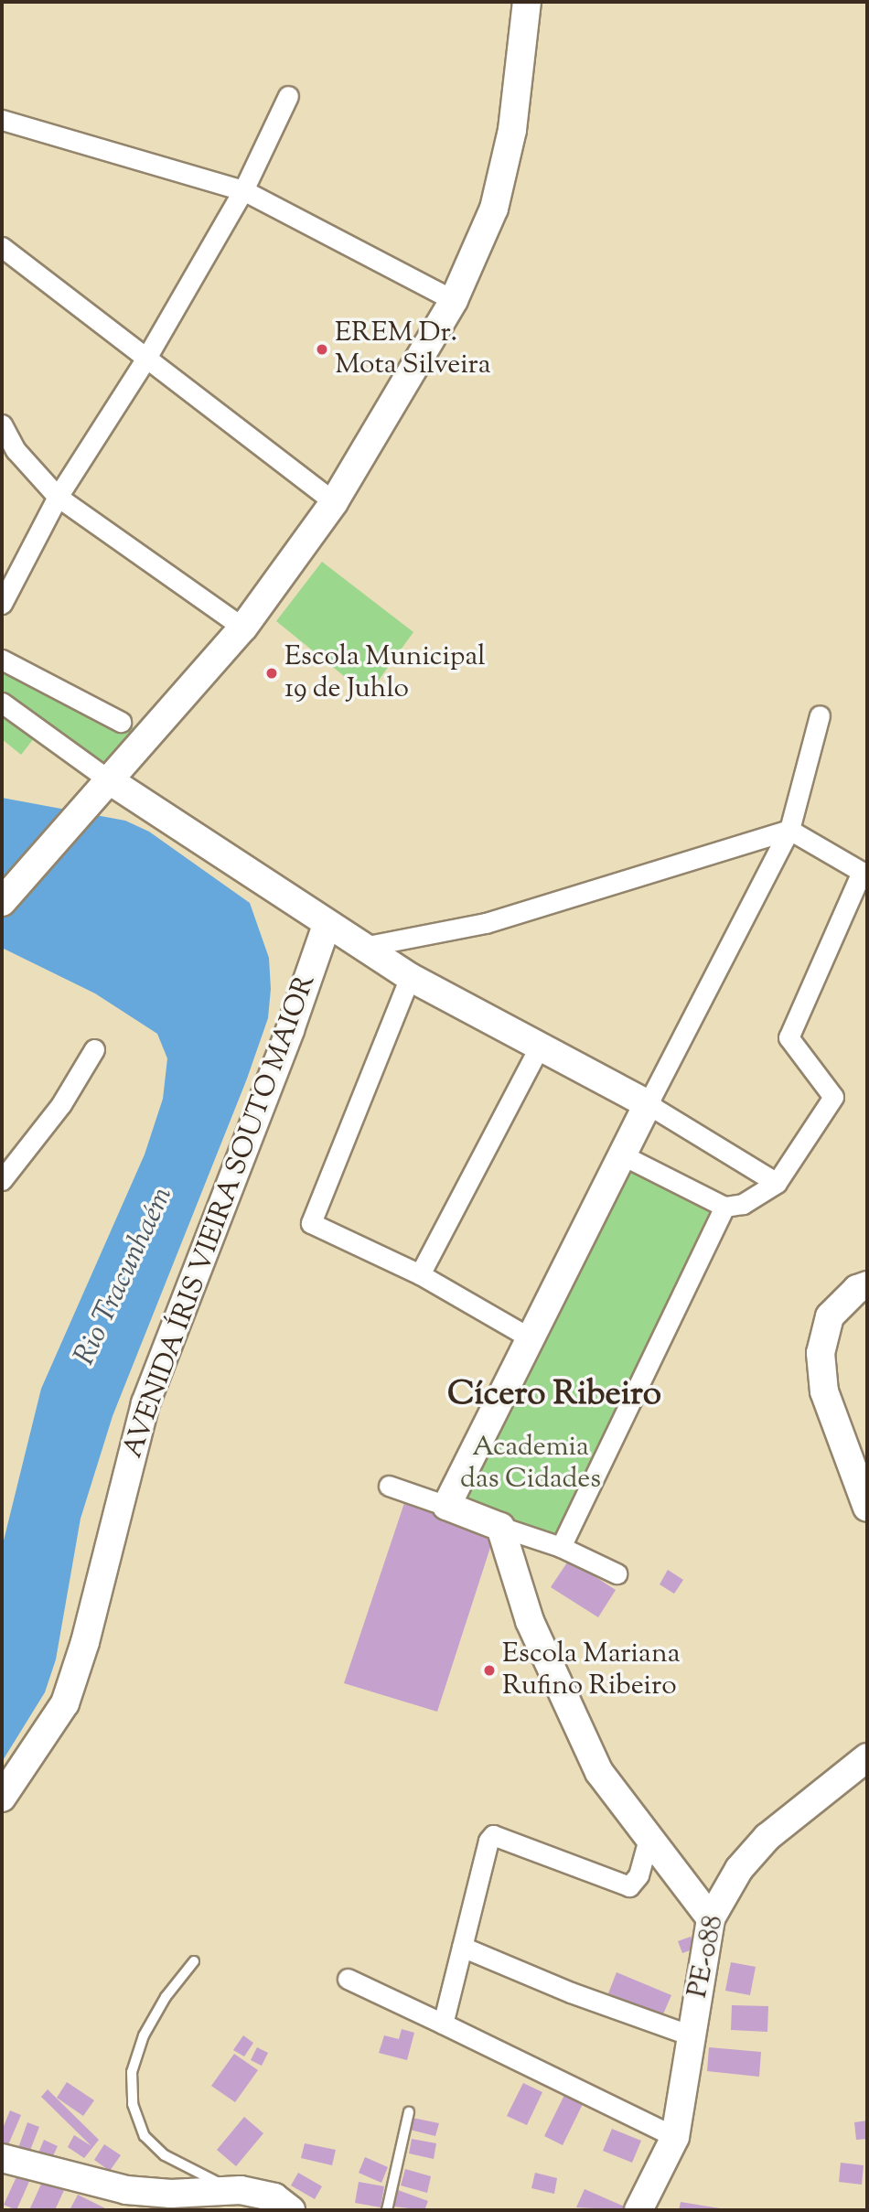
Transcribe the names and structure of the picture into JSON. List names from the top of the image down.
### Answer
{
  "streets": {
    "street": ["AVENIDA ÍRIS VIEIRA SOUTO MAIOR", "PE-088"]
  },
  "districts": ["Cícero Ribeiro"],
  "water": ["Rio Tracunhaém"],
  "parks": ["Academia das Cidades"],
  "places": ["EREM Dr. Mota Silveira", "Escola Municipal 19 de Juhlo", "Escola Mariana Rufino Ribeiro"]
}
